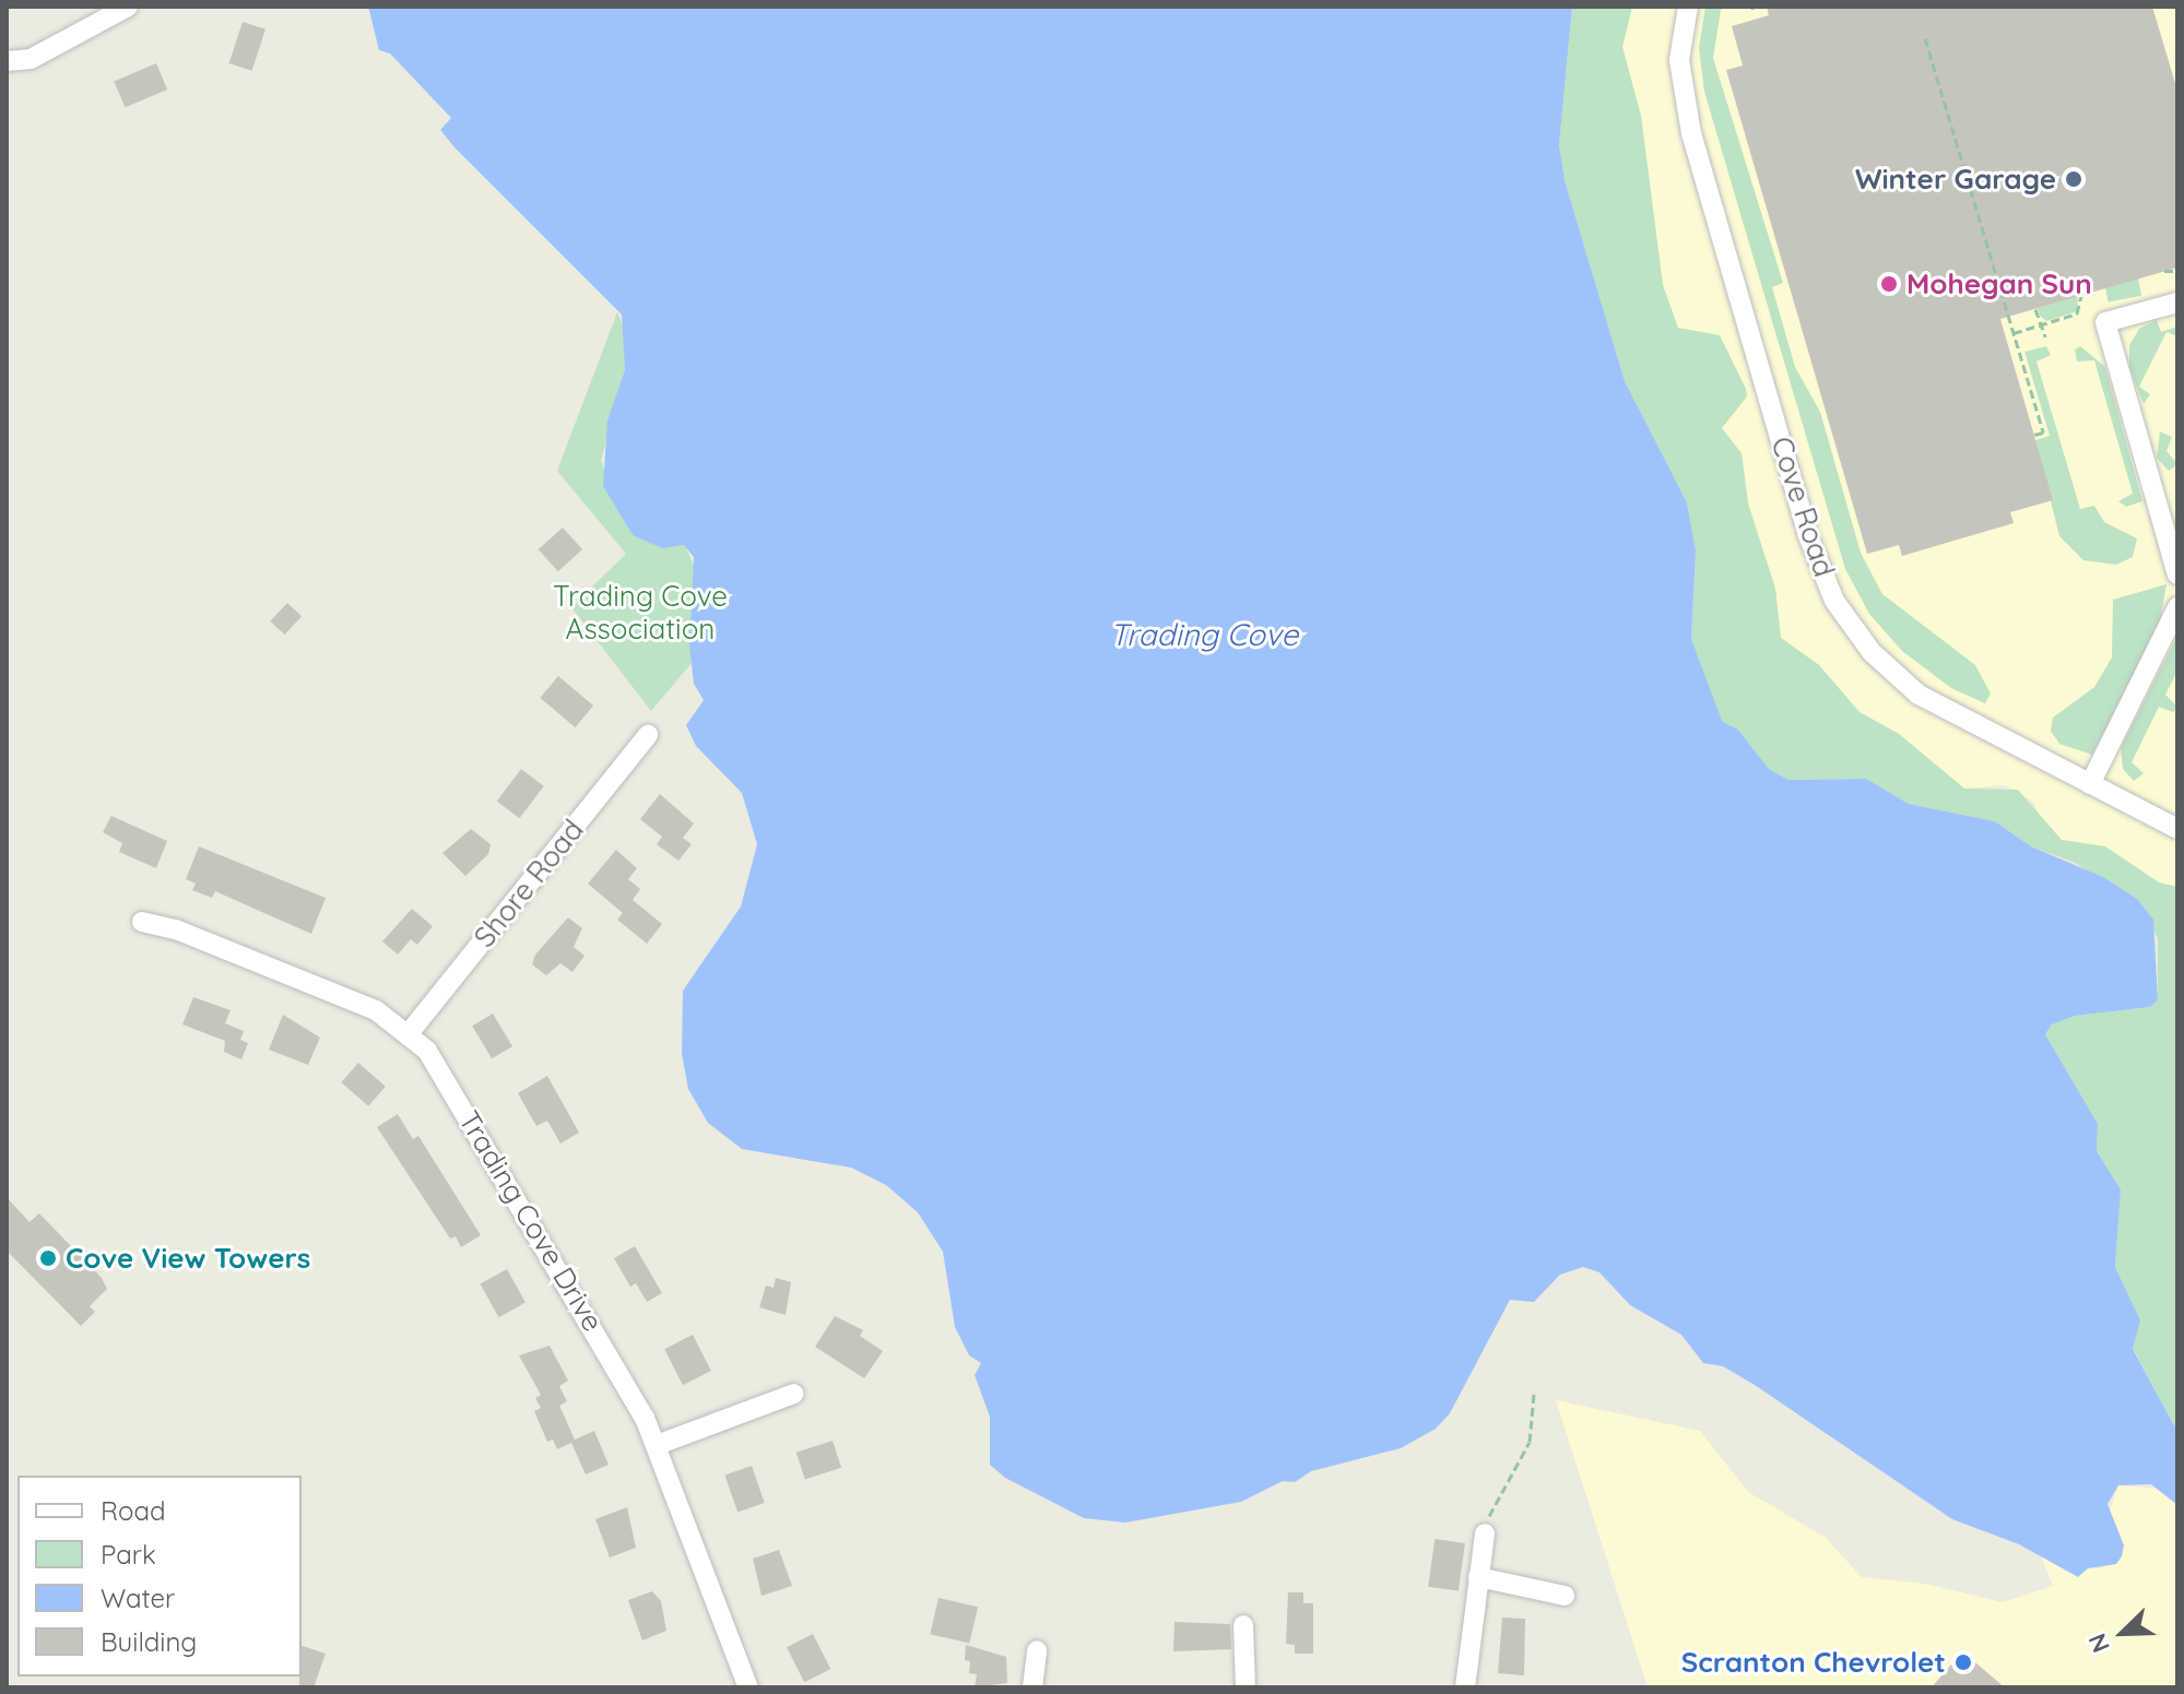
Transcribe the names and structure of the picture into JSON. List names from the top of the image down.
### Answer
{
  "streets": {
    "street": ["Cove Road", "Shore Road", "Trading Cove Drive"]
  },
  "crossings": [
    ["Shore Road", "Trading Cove Drive"]
  ],
  "water": ["Trading Cove"],
  "parks": ["Trading Cove Association"],
  "places": [
    "Winter Garage",
    "Mohegan Sun",
    "Cove View Towers",
    "Scranton Chevrolet"
  ],
  "legend": [
    "Road",
    "Park",
    "Water",
    "Building"
  ],
  "north": "bottom left"
}
